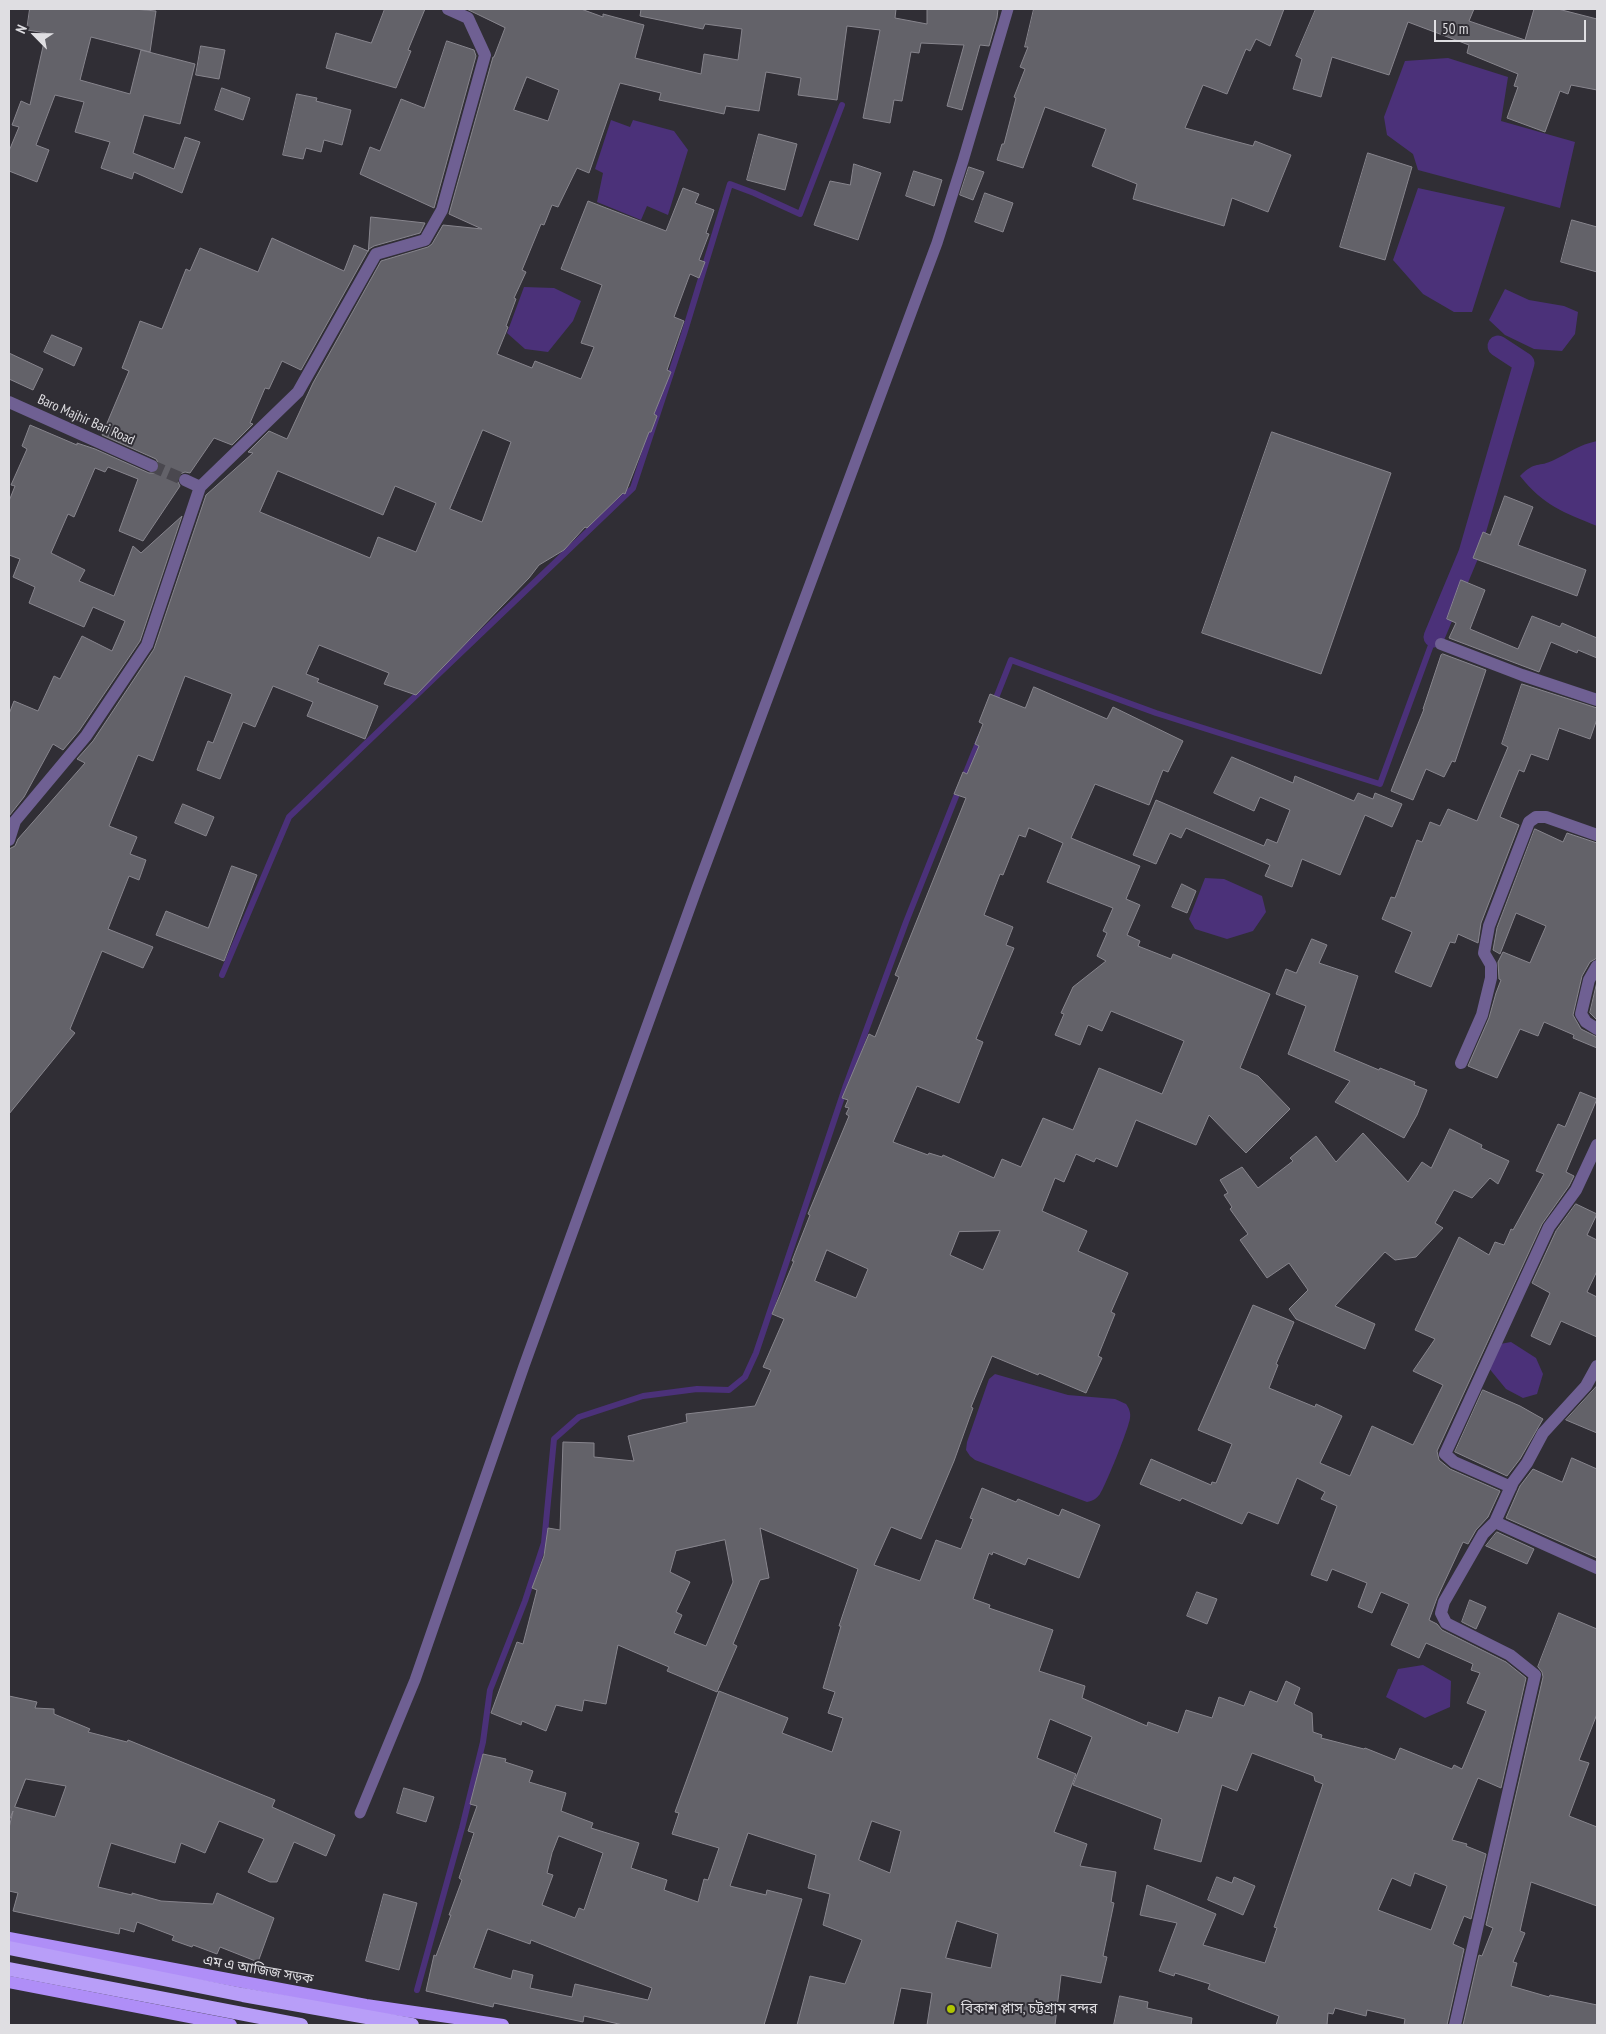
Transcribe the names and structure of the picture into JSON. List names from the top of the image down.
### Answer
{
  "streets": {
    "main road": ["এম এ আজিজ সড়ক"],
    "street": ["Baro Majhir Bari Road"]
  },
  "places": ["বিকাশ প্লাস, চট্টগ্রাম বন্দর"],
  "scale_bar": "50 m",
  "north": "top left"
}
